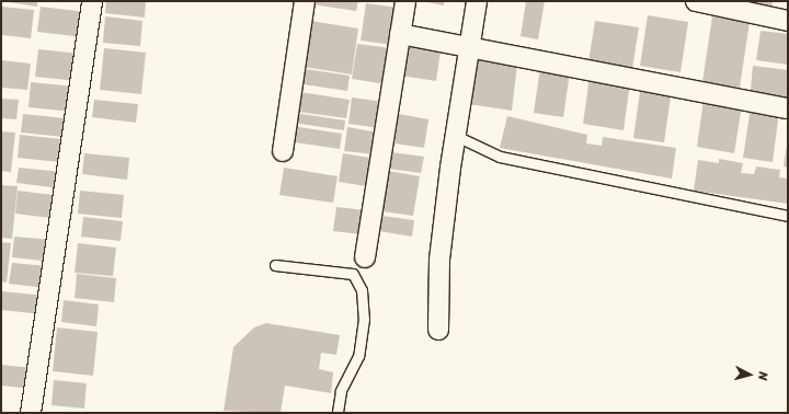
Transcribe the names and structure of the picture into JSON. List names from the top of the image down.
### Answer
{
  "north": "right"
}
